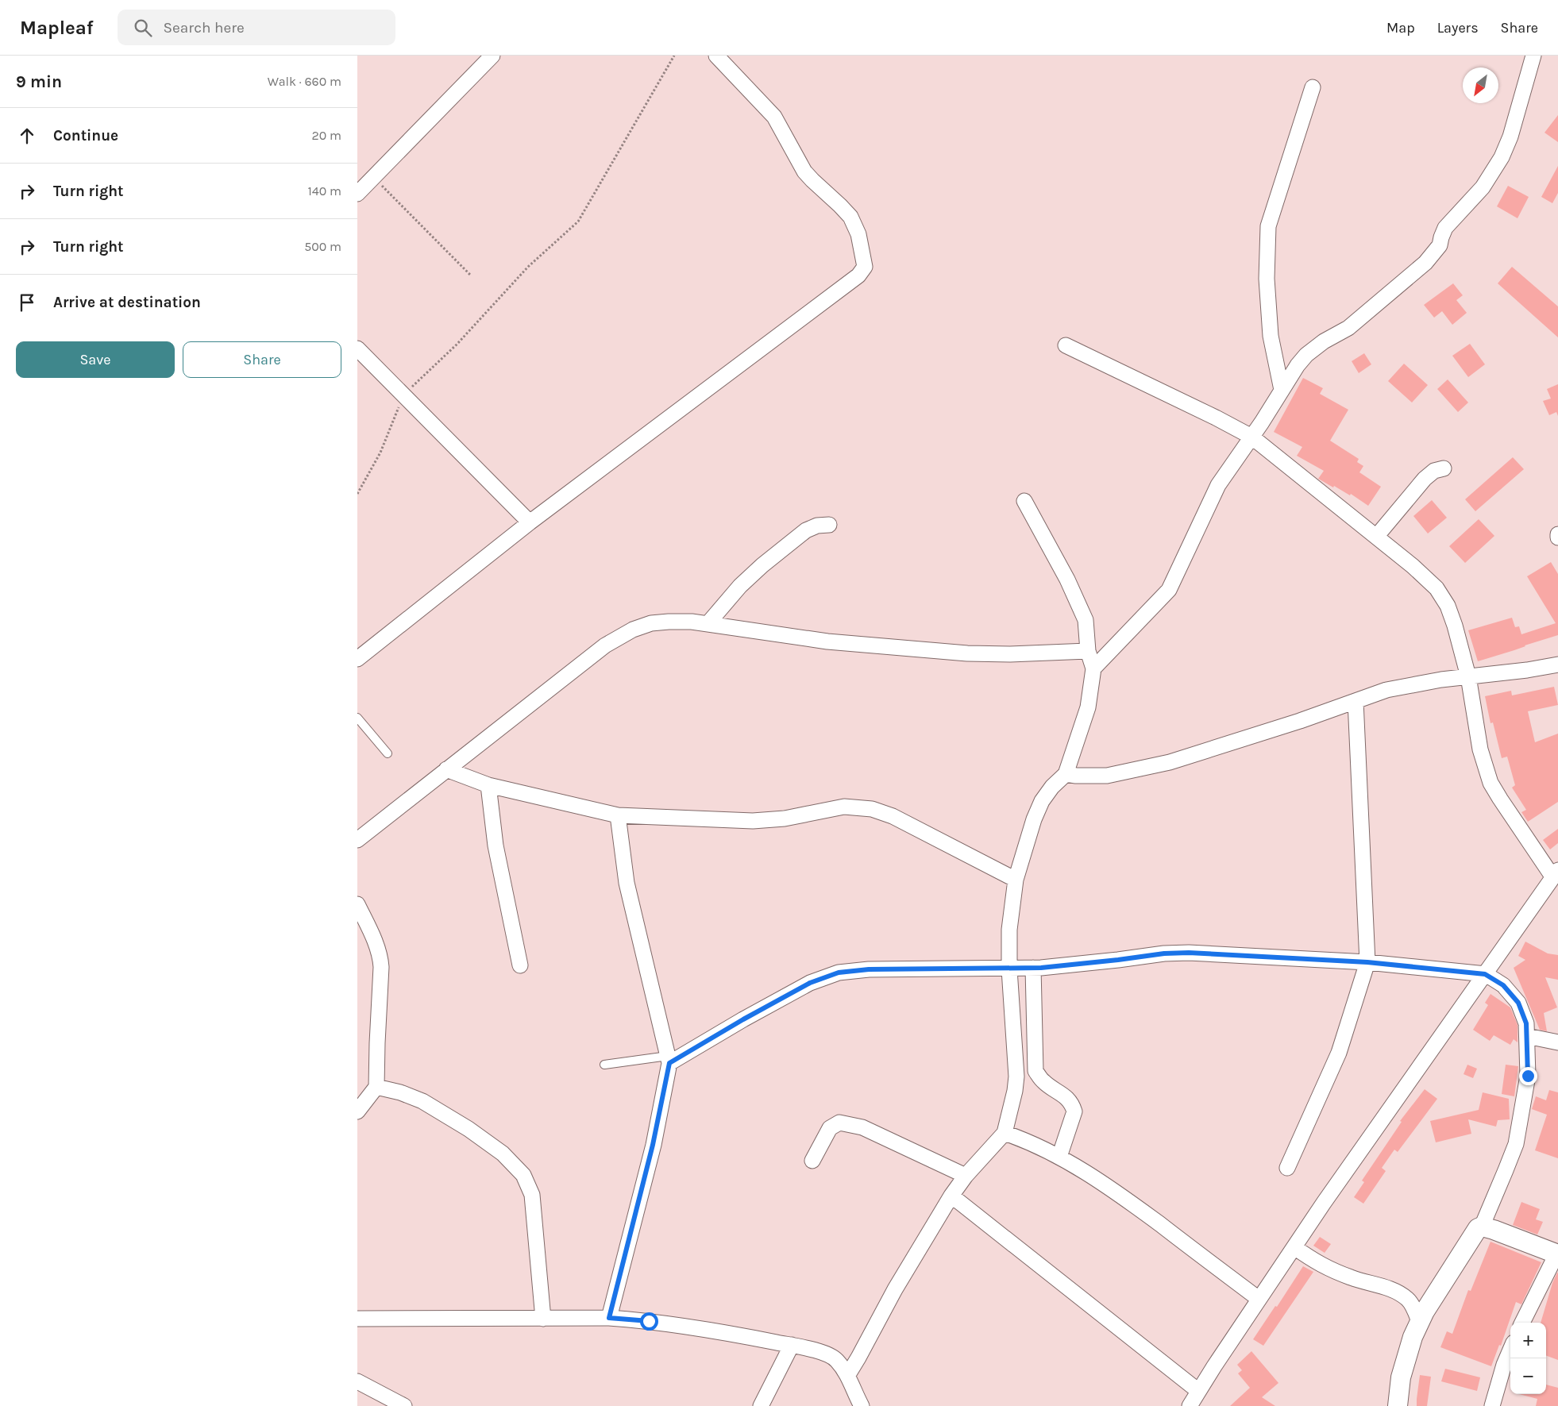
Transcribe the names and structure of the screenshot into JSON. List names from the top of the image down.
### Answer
{
  "north": "bottom left",
  "page": {
    "header": "Mapleaf",
    "search": "Search here",
    "nav": ["Map", "Layers", "Share"],
    "heading": ["9 min", "Walk · 660 m"],
    "list": [
      ["Continue", "20 m"],
      ["Turn right", "140 m"],
      ["Turn right", "500 m"],
      "Arrive at destination"
    ],
    "buttons": ["Save", "Share"],
    "map_buttons": ["+", "−"]
  }
}
